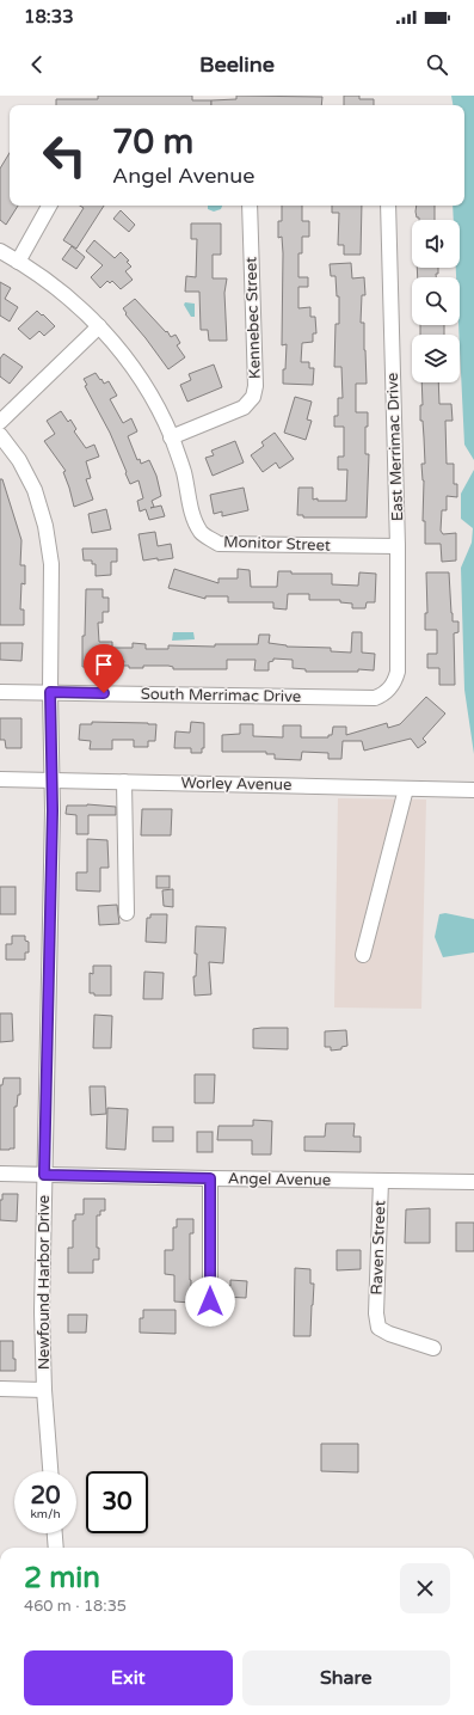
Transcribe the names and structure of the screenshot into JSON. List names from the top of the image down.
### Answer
{
  "streets": {
    "street": [
      "Kennebec Street",
      "East Merrimac Drive",
      "Monitor Street",
      "South Merrimac Drive",
      "Worley Avenue",
      "Angel Avenue",
      "Raven Street",
      "Newfound Harbor Drive"
    ]
  },
  "crossings": [
    ["Kennebec Street", "Monitor Street"],
    ["East Merrimac Drive", "Monitor Street"],
    ["East Merrimac Drive", "South Merrimac Drive"],
    ["South Merrimac Drive", "Newfound Harbor Drive"],
    ["Worley Avenue", "Newfound Harbor Drive"],
    ["Angel Avenue", "Raven Street"],
    ["Angel Avenue", "Newfound Harbor Drive"]
  ],
  "page": {
    "status": "18:33",
    "header": "Beeline",
    "turn": ["70 m", "Angel Avenue"],
    "speed": "20 km/h",
    "limit": "30",
    "heading": ["2 min", "460 m · 18:35"],
    "buttons": ["Exit", "Share"]
  }
}
